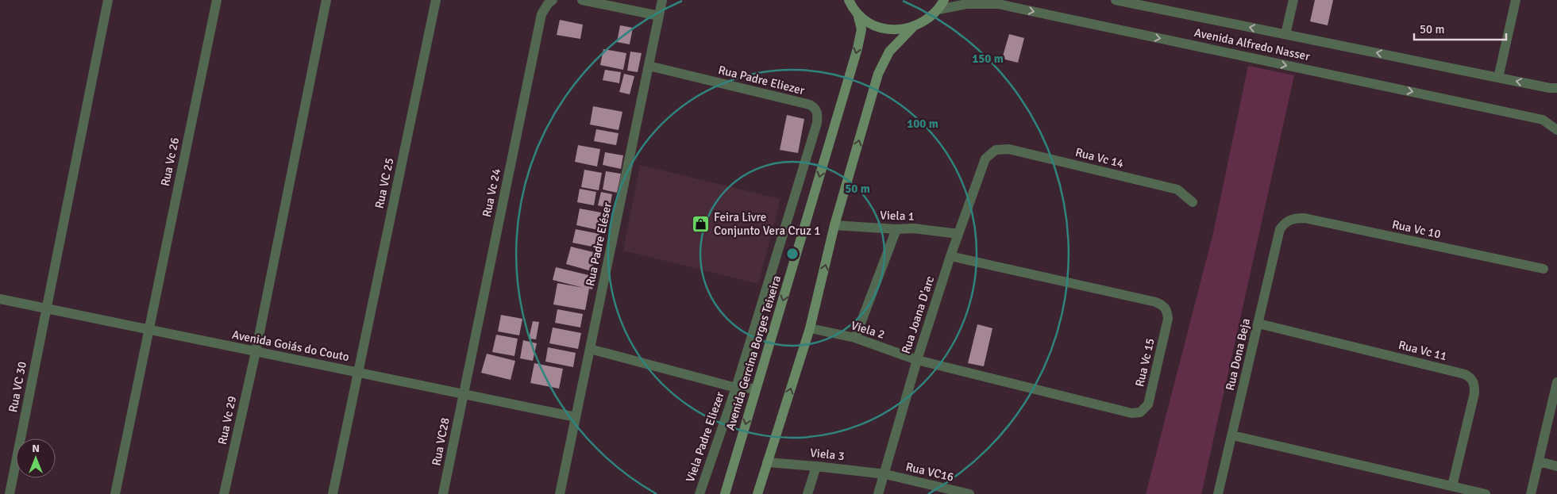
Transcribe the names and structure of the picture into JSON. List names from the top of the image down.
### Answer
{
  "streets": {
    "main road": ["Avenida Gercina Borges Teixeira"],
    "street": [
      "Avenida Alfredo Nasser",
      "Rua Padre Eliezer",
      "Rua Vc 14",
      "Rua Vc 26",
      "Rua VC 25",
      "Rua Vc 24",
      "Viela 1",
      "Rua Vc 10",
      "Rua Padre Eléser",
      "Rua Joana D'arc",
      "Viela 2",
      "Avenida Goiás do Couto",
      "Rua Vc 11",
      "Rua Dona Beja",
      "Rua Vc 15",
      "Rua VC 30",
      "Rua Vc 29",
      "Viela Padre Eliezer",
      "Rua VC28",
      "Viela 3",
      "Rua VC16"
    ]
  },
  "crossings": [
    ["Rua Padre Eliezer", "Rua Padre Eléser"],
    ["Rua Padre Eliezer", "Viela Padre Eliezer"],
    ["Rua Vc 14", "Rua Joana D'arc"],
    ["Rua Vc 26", "Avenida Goiás do Couto"],
    ["Rua VC 25", "Avenida Goiás do Couto"],
    ["Rua Vc 24", "Avenida Goiás do Couto"],
    ["Rua Vc 24", "Rua VC28"],
    ["Viela 1", "Rua Joana D'arc"],
    ["Rua Vc 10", "Rua Dona Beja"],
    ["Rua Padre Eléser", "Avenida Goiás do Couto"],
    ["Rua Joana D'arc", "Viela 2"],
    ["Rua Joana D'arc", "Rua Vc 15"],
    ["Rua Joana D'arc", "Viela 3"],
    ["Rua Joana D'arc", "Rua VC16"],
    ["Viela 2", "Rua Vc 15"],
    ["Avenida Goiás do Couto", "Rua VC 30"],
    ["Avenida Goiás do Couto", "Rua Vc 29"],
    ["Avenida Goiás do Couto", "Rua VC28"],
    ["Rua Vc 11", "Rua Dona Beja"],
    ["Viela 3", "Rua VC16"]
  ],
  "places": {
    "shop": ["Feira Livre Conjunto Vera Cruz 1"]
  },
  "scale_bar": "50 m",
  "north": "top",
  "rings": ["150 m", "100 m", "50 m"]
}
